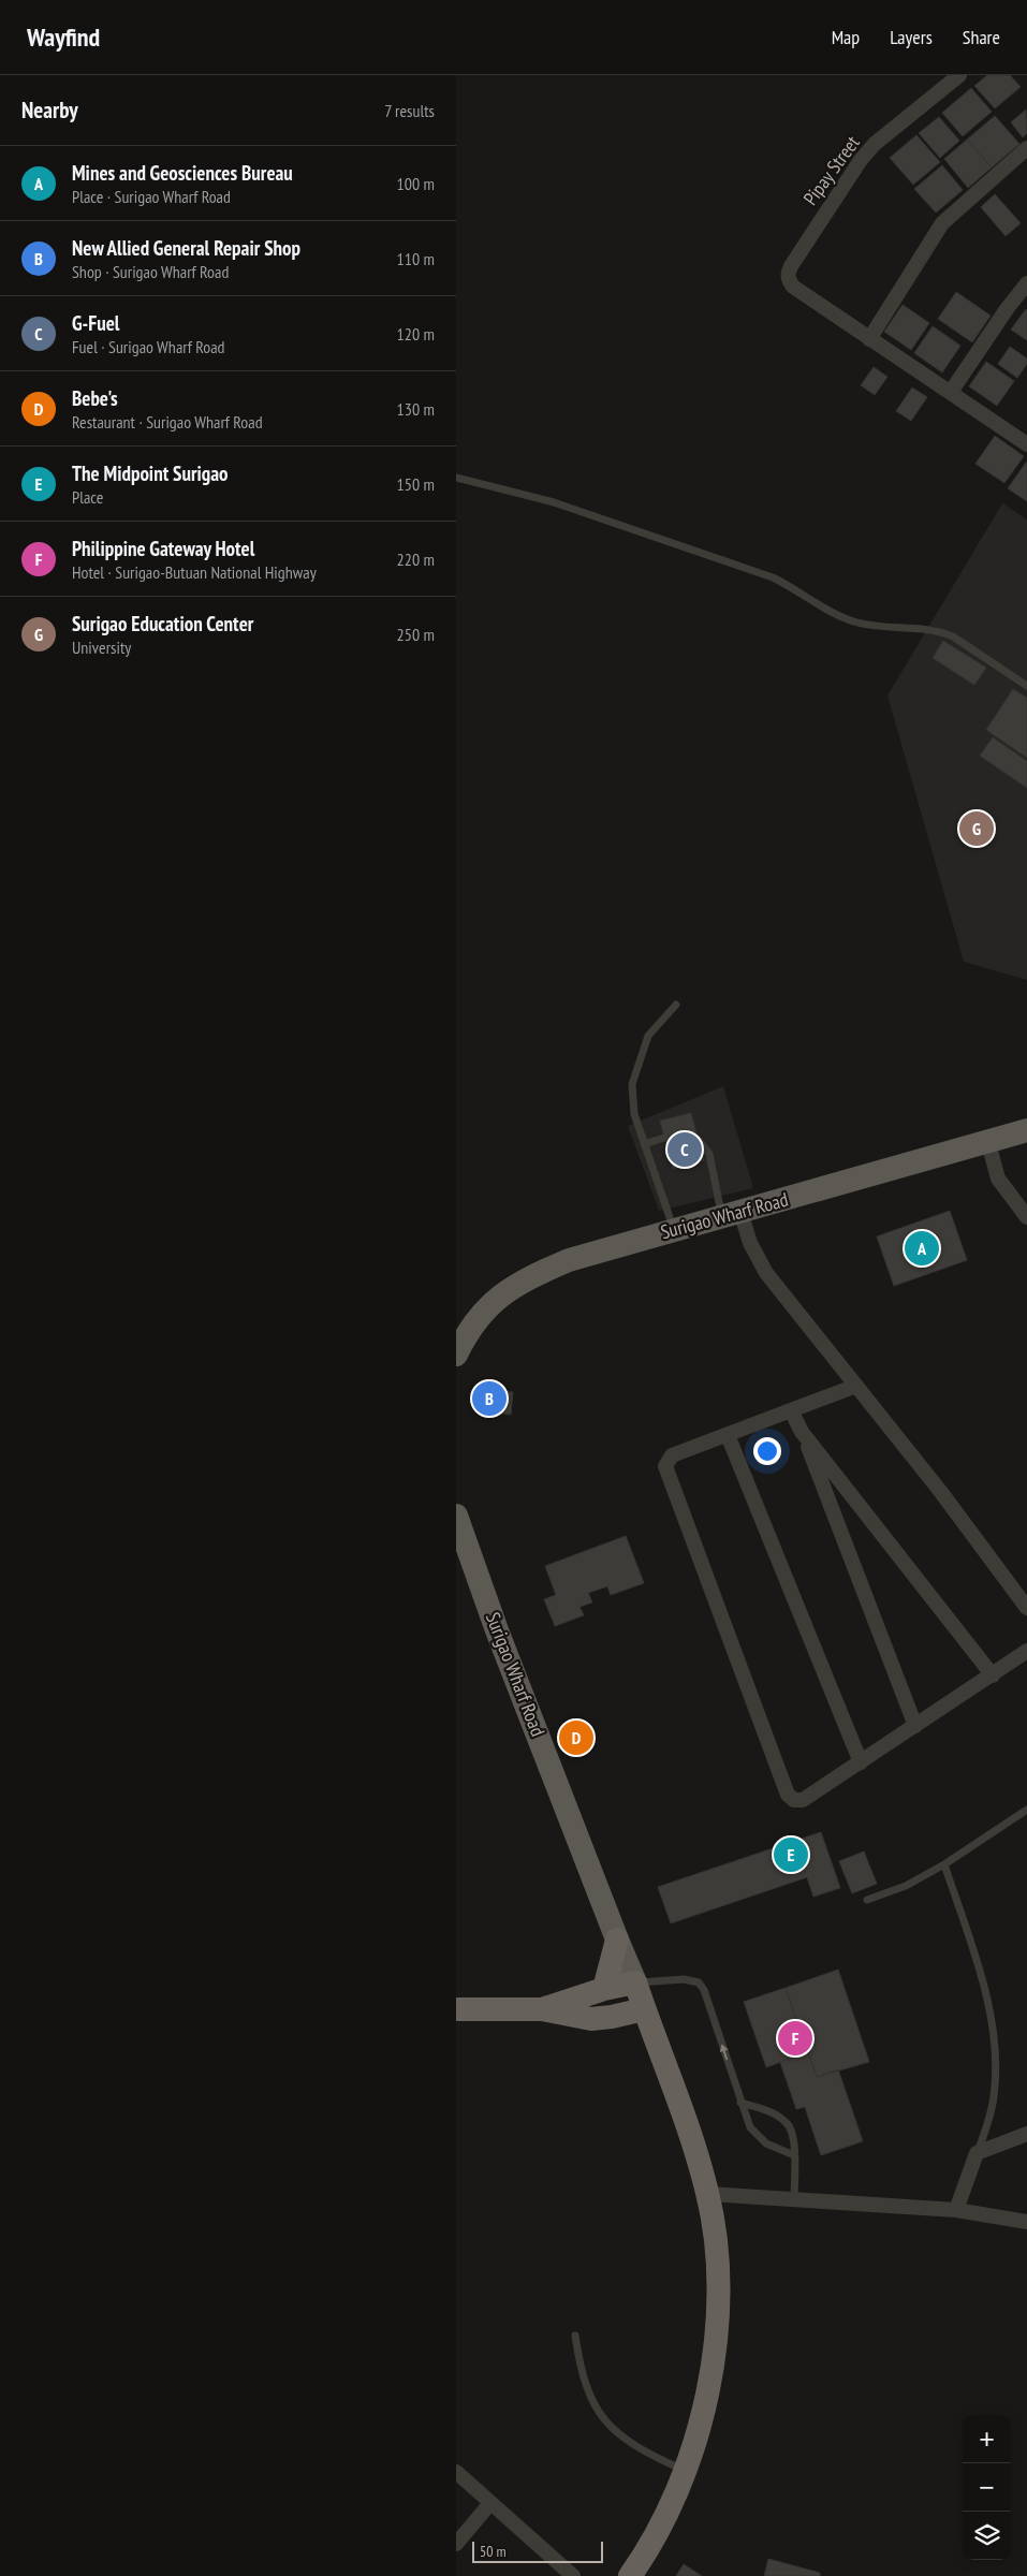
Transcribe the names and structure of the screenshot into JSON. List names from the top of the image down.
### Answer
{
  "streets": {
    "main road": ["Surigao Wharf Road"],
    "street": ["Pipay Street"]
  },
  "scale_bar": "50 m",
  "page": {
    "header": "Wayfind",
    "nav": ["Map", "Layers", "Share"],
    "heading": ["Nearby", "7 results"],
    "list": [
      {
        "mark": "A",
        "name": "Mines and Geosciences Bureau",
        "note": "Place · Surigao Wharf Road",
        "value": "100 m"
      },
      {
        "mark": "B",
        "name": "New Allied General Repair Shop",
        "note": "Shop · Surigao Wharf Road",
        "value": "110 m"
      },
      {
        "mark": "C",
        "name": "G-Fuel",
        "note": "Fuel · Surigao Wharf Road",
        "value": "120 m"
      },
      {
        "mark": "D",
        "name": "Bebe's",
        "note": "Restaurant · Surigao Wharf Road",
        "value": "130 m"
      },
      {
        "mark": "E",
        "name": "The Midpoint Surigao",
        "note": "Place",
        "value": "150 m"
      },
      {
        "mark": "F",
        "name": "Philippine Gateway Hotel",
        "note": "Hotel · Surigao-Butuan National Highway",
        "value": "220 m"
      },
      {
        "mark": "G",
        "name": "Surigao Education Center",
        "note": "University",
        "value": "250 m"
      }
    ],
    "pins": [
      "G",
      "C",
      "A",
      "B",
      "D",
      "E",
      "F"
    ],
    "map_buttons": ["+", "−"],
    "scale": "50 m"
  }
}
